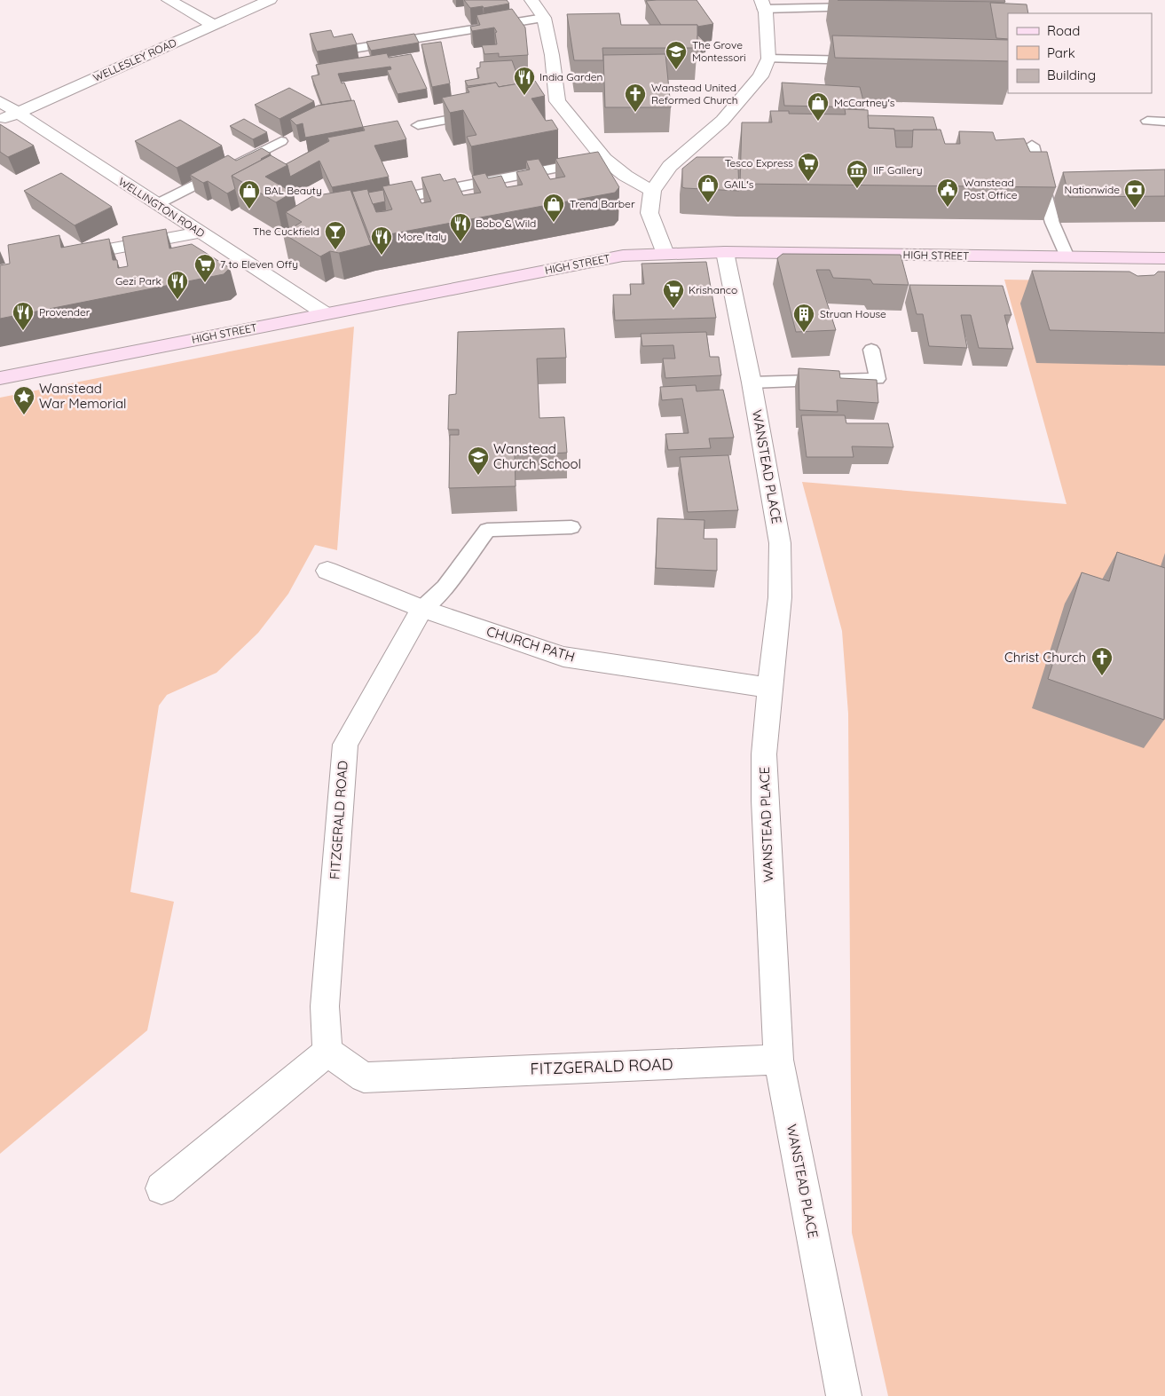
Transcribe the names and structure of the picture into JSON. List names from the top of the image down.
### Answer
{
  "streets": {
    "street": [
      "WELLESLEY ROAD",
      "WELLINGTON ROAD",
      "HIGH STREET",
      "WANSTEAD PLACE",
      "CHURCH PATH",
      "FITZGERALD ROAD"
    ]
  },
  "crossings": [
    ["WELLESLEY ROAD", "WELLINGTON ROAD"],
    ["WELLINGTON ROAD", "HIGH STREET"],
    ["HIGH STREET", "WANSTEAD PLACE"],
    ["WANSTEAD PLACE", "CHURCH PATH"],
    ["WANSTEAD PLACE", "FITZGERALD ROAD"],
    ["CHURCH PATH", "FITZGERALD ROAD"]
  ],
  "places": {
    "school or university": ["The Grove Montessori", "Wanstead Church School"],
    "restaurant": [
      "India Garden",
      "Bobo & Wild",
      "More Italy",
      "Gezi Park",
      "Provender"
    ],
    "church": ["Wanstead United Reformed Church", "Christ Church"],
    "shop": [
      "McCartney's",
      "GAIL's",
      "BAL Beauty",
      "Trend Barber"
    ],
    "supermarket": ["Tesco Express", "7 to Eleven Offy", "Krishanco"],
    "museum": ["IIF Gallery"],
    "public building": ["Wanstead Post Office"],
    "bank": ["Nationwide"],
    "bar": ["The Cuckfield"],
    "building": ["Struan House"],
    "place": ["Wanstead War Memorial"]
  },
  "legend": ["Road", "Park", "Building"]
}
